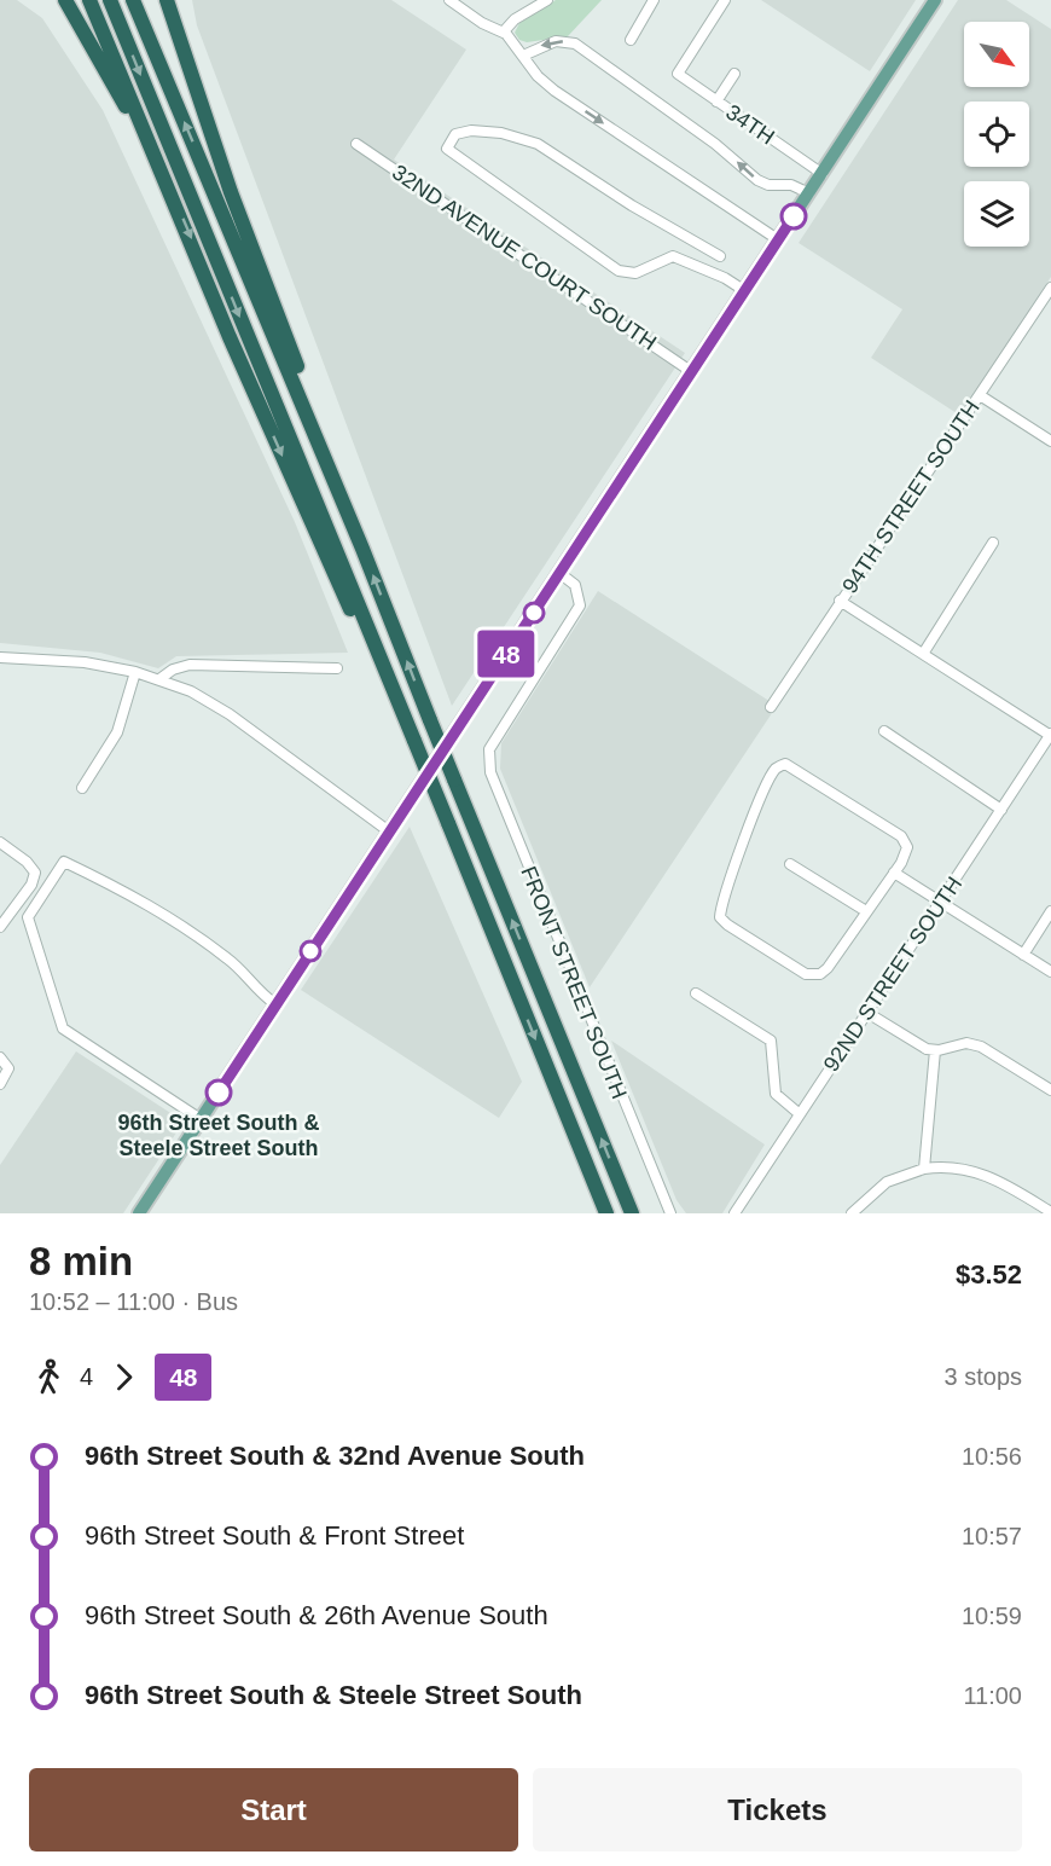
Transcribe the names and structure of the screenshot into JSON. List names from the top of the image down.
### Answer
{
  "streets": {
    "street": [
      "34TH",
      "32ND AVENUE COURT SOUTH",
      "94TH STREET SOUTH",
      "92ND STREET SOUTH",
      "FRONT STREET SOUTH"
    ]
  },
  "places": ["96th Street South & Steele Street South"],
  "lines": ["bus line 48"],
  "north": "bottom right",
  "page": {
    "on_map": "48",
    "heading": ["8 min", "10:52 – 11:00 · Bus", "$3.52"],
    "legs": ["4", "48", "3 stops"],
    "list": [
      {
        "name": "96th Street South & 32nd Avenue South",
        "value": "10:56"
      },
      {
        "name": "96th Street South & Front Street",
        "value": "10:57"
      },
      {
        "name": "96th Street South & 26th Avenue South",
        "value": "10:59"
      },
      {
        "name": "96th Street South & Steele Street South",
        "value": "11:00"
      }
    ],
    "buttons": ["Start", "Tickets"]
  }
}
